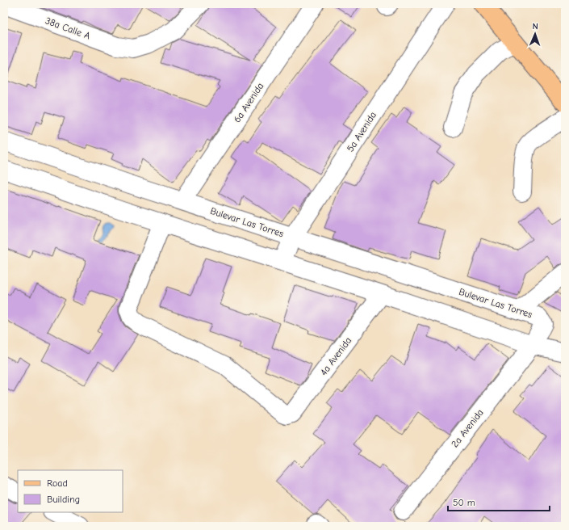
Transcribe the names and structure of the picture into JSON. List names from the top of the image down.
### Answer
{
  "streets": {
    "street": [
      "38a Calle A",
      "6a Avenida",
      "5a Avenida",
      "Bulevar Las Torres",
      "4a Avenida",
      "2a Avenida"
    ]
  },
  "crossings": [
    ["6a Avenida", "Bulevar Las Torres"],
    ["5a Avenida", "Bulevar Las Torres"],
    ["Bulevar Las Torres", "2a Avenida"]
  ],
  "legend": ["Road", "Building"],
  "scale_bar": "50 m",
  "north": "top"
}
